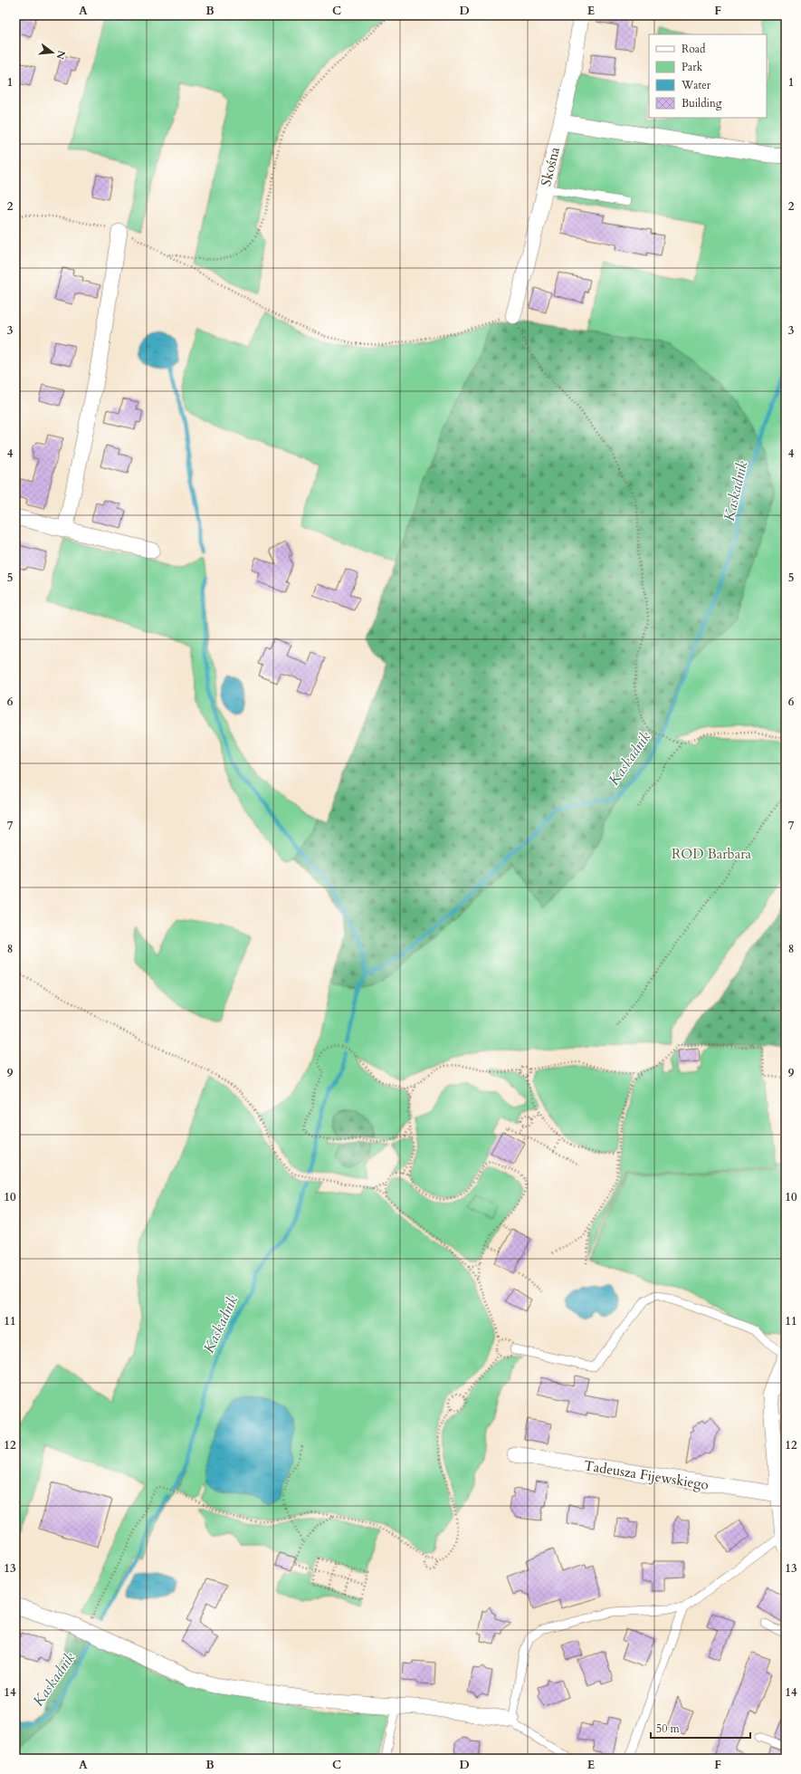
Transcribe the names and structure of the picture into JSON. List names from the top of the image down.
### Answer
{
  "streets": {
    "street": ["Skośna", "Tadeusza Fijewskiego"]
  },
  "water": ["Kaskadnik"],
  "parks": ["ROD Barbara"],
  "legend": [
    "Road",
    "Park",
    "Water",
    "Building"
  ],
  "scale_bar": "50 m",
  "north": "right",
  "grid": {
    "columns": [
      "A",
      "B",
      "C",
      "D",
      "E",
      "F"
    ],
    "rows": [
      "1",
      "2",
      "3",
      "4",
      "5",
      "6",
      "7",
      "8",
      "9",
      "10",
      "11",
      "12",
      "13",
      "14"
    ]
  }
}
